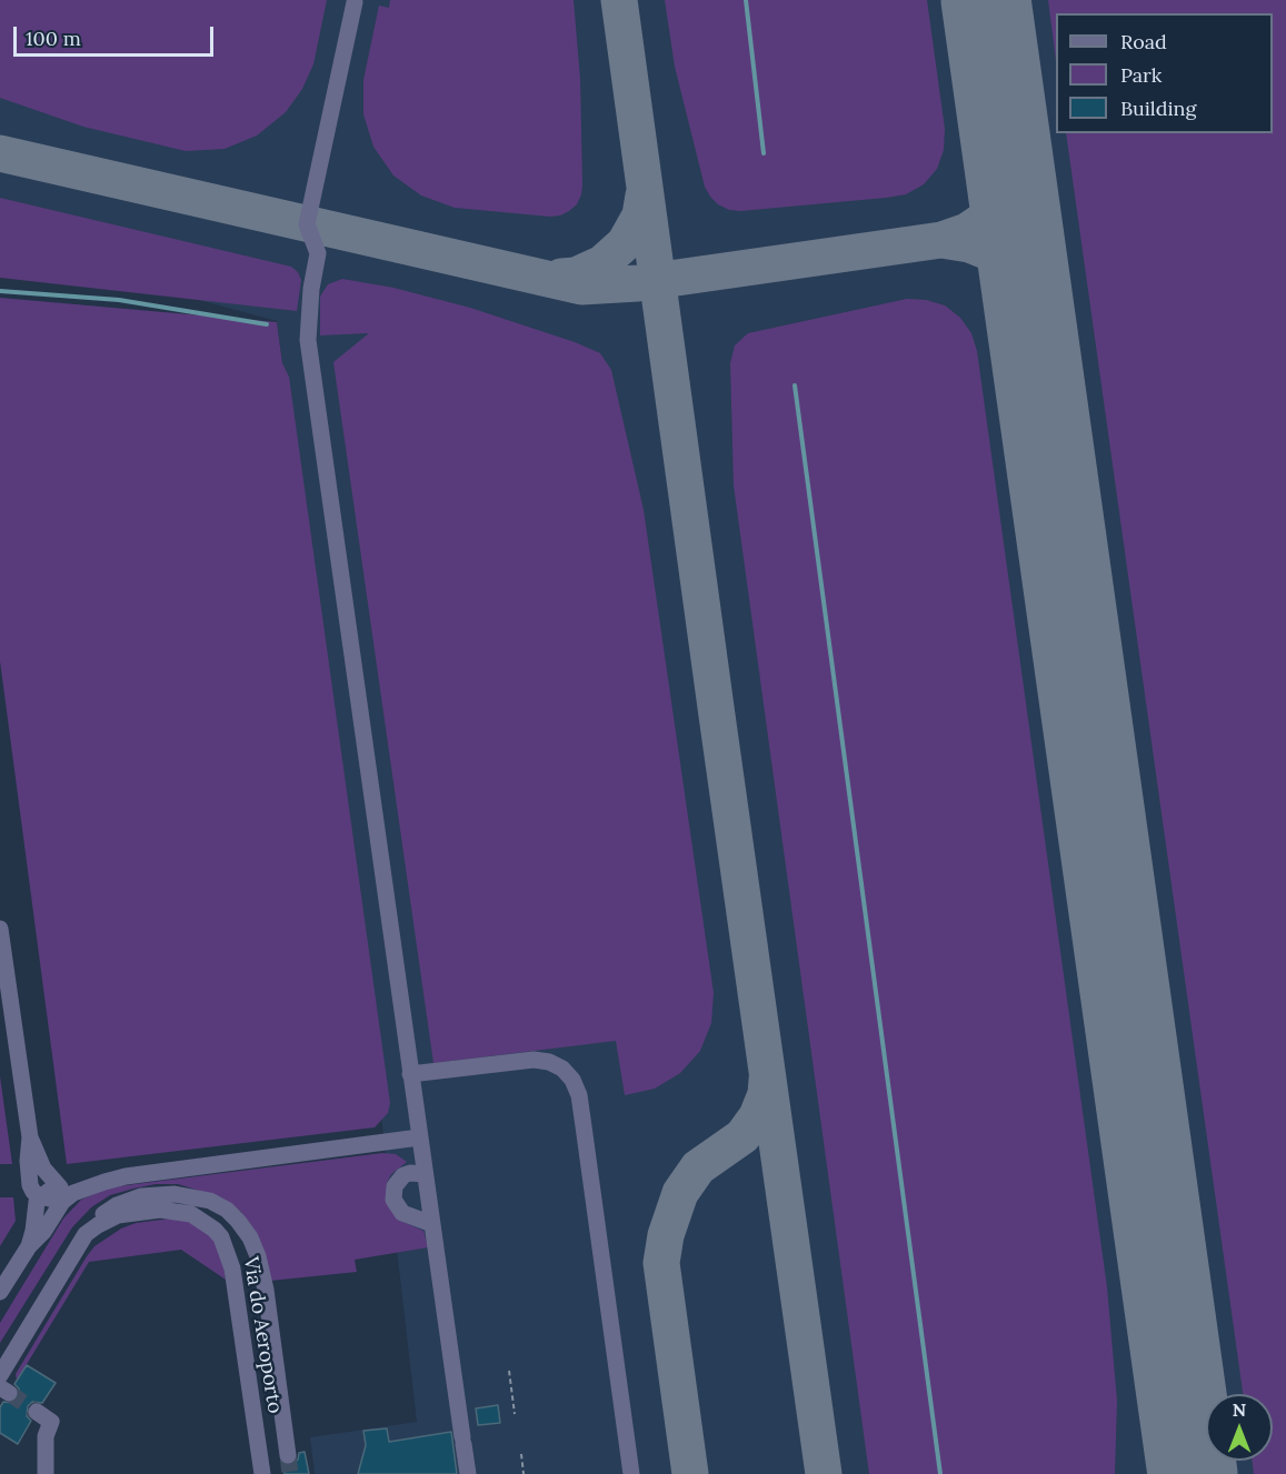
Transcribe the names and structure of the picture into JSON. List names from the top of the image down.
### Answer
{
  "streets": {
    "street": ["Via do Aeroporto"]
  },
  "legend": ["Road", "Park", "Building"],
  "scale_bar": "100 m",
  "north": "top"
}
